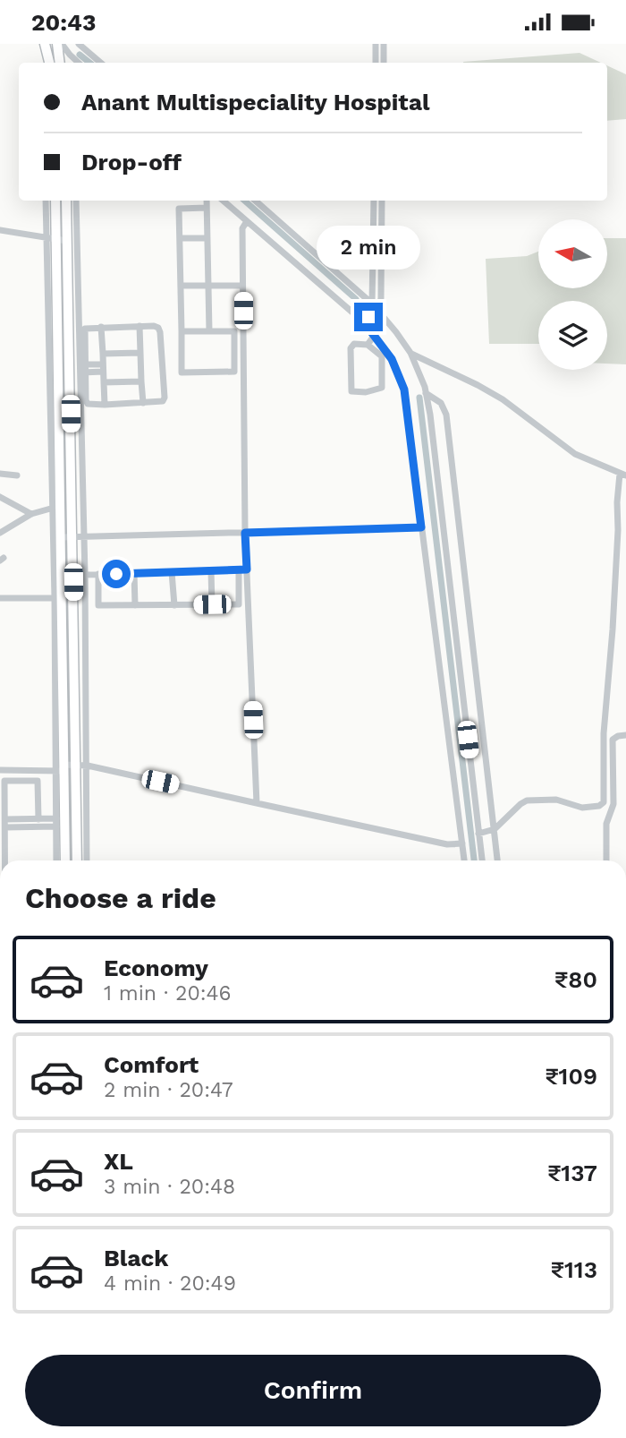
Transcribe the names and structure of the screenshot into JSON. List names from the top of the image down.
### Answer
{
  "north": "left",
  "page": {
    "status": "20:43",
    "banner": ["Anant Multispeciality Hospital", "Drop-off"],
    "bubble": "2 min",
    "heading": "Choose a ride",
    "list": [
      {
        "name": "Economy",
        "note": "1 min · 20:46",
        "value": "₹80"
      },
      {
        "name": "Comfort",
        "note": "2 min · 20:47",
        "value": "₹109"
      },
      {
        "name": "XL",
        "note": "3 min · 20:48",
        "value": "₹137"
      },
      {
        "name": "Black",
        "note": "4 min · 20:49",
        "value": "₹113"
      }
    ],
    "buttons": "Confirm"
  }
}
